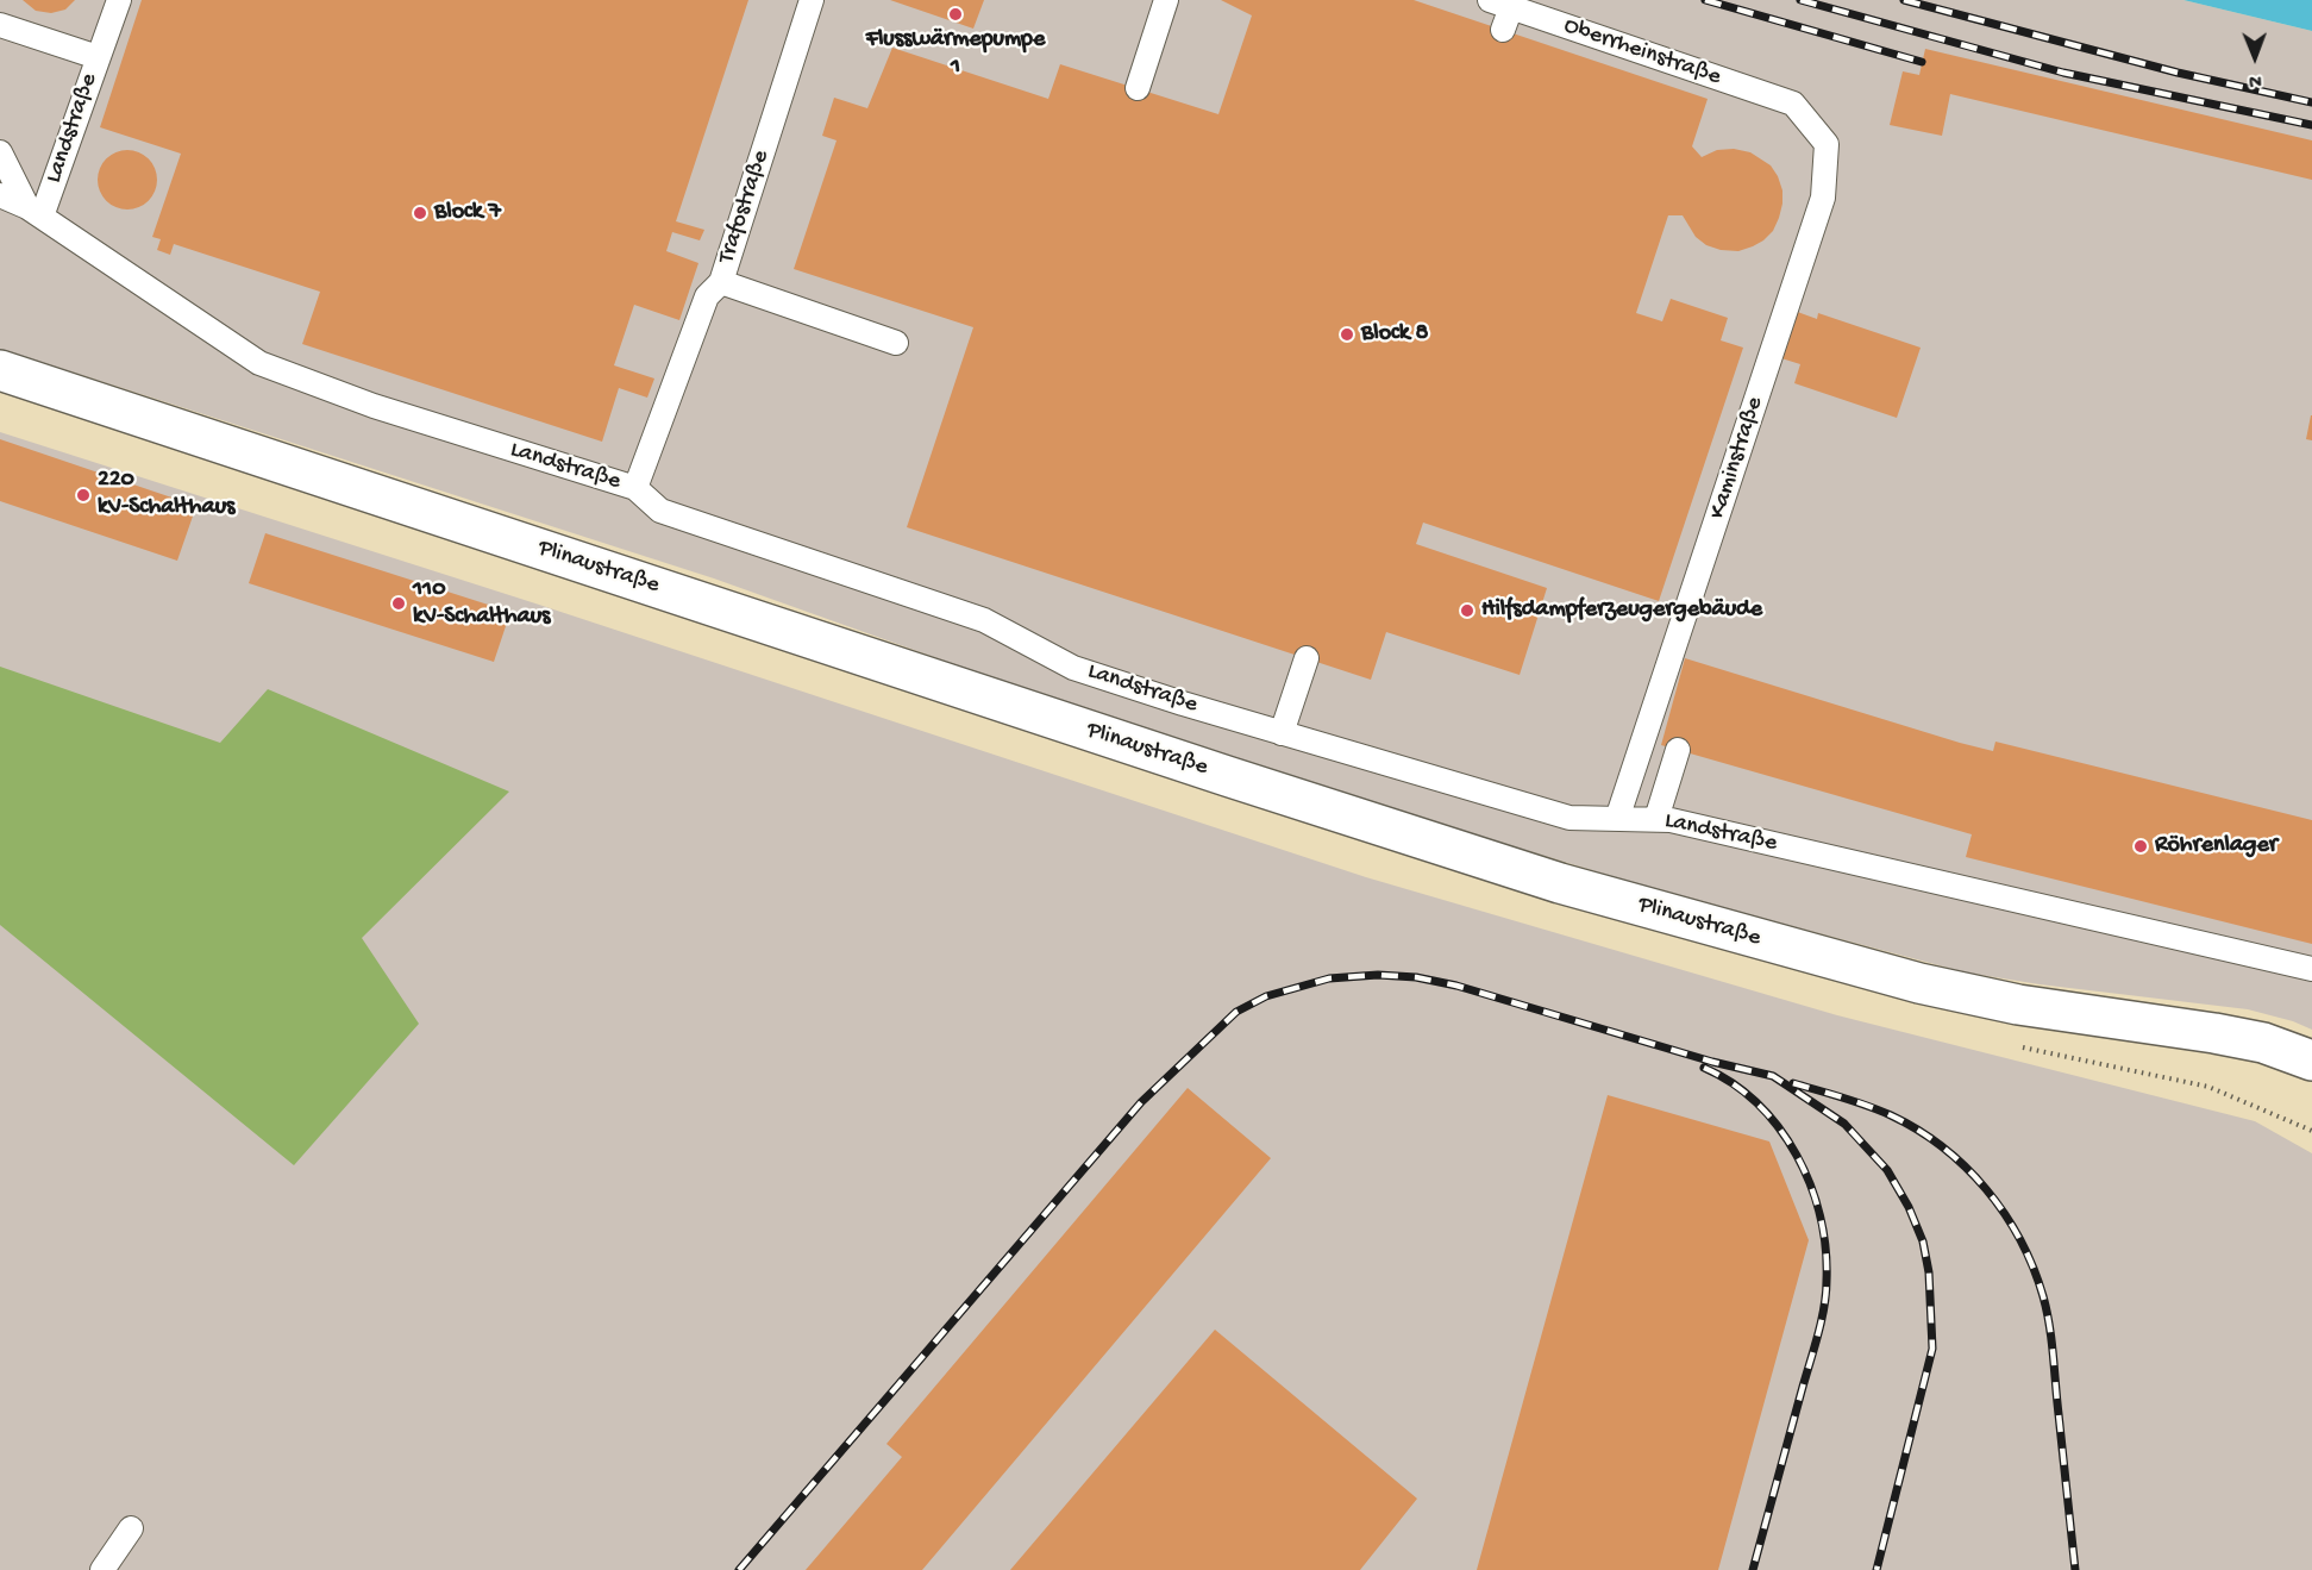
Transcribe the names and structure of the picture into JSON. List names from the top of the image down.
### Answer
{
  "streets": {
    "street": ["Plinaustraße"],
    "lane": [
      "Oberrheinstraße",
      "Landstraße",
      "Trafostraße",
      "Kaminstraße"
    ]
  },
  "crossings": [
    ["Oberrheinstraße", "Kaminstraße"],
    ["Landstraße", "Trafostraße"],
    ["Landstraße", "Kaminstraße"]
  ],
  "places": [
    "Flusswärmepumpe 1",
    "Block 7",
    "Block 8",
    "220 kV-Schalthaus",
    "110 kV-Schalthaus",
    "Hilfsdampferzeugergebäude",
    "Röhrenlager"
  ],
  "north": "bottom"
}
